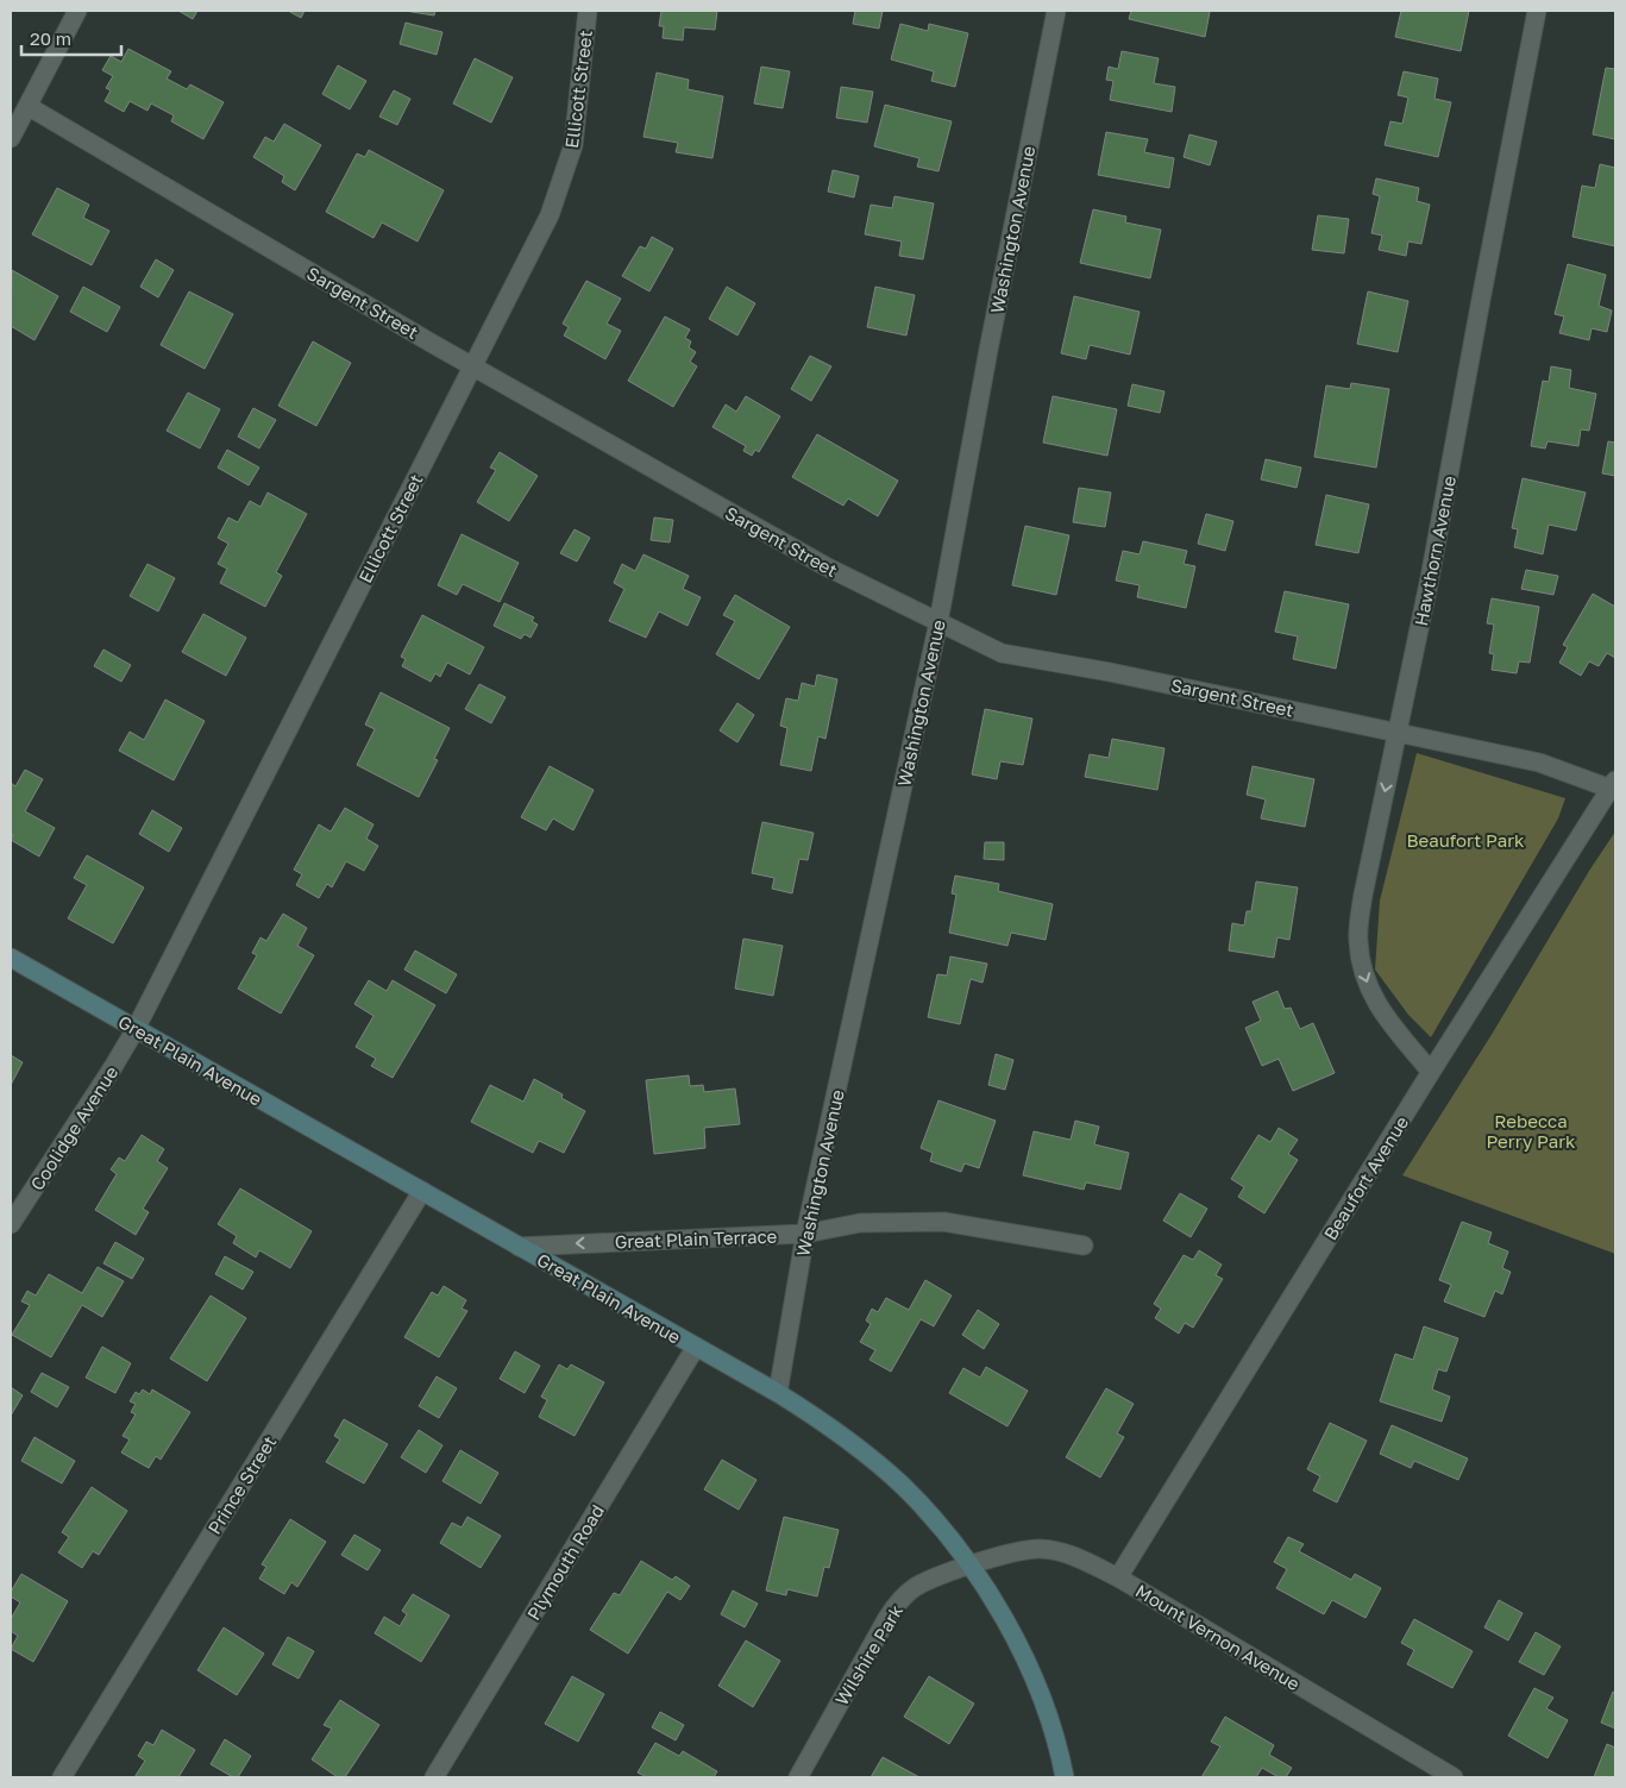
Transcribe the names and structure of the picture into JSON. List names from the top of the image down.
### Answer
{
  "streets": {
    "main road": ["Great Plain Avenue"],
    "street": [
      "Ellicott Street",
      "Washington Avenue",
      "Sargent Street",
      "Hawthorn Avenue",
      "Coolidge Avenue",
      "Beaufort Avenue",
      "Great Plain Terrace",
      "Prince Street",
      "Plymouth Road",
      "Mount Vernon Avenue",
      "Wilshire Park"
    ]
  },
  "crossings": [
    ["Ellicott Street", "Sargent Street"],
    ["Ellicott Street", "Great Plain Avenue"],
    ["Ellicott Street", "Coolidge Avenue"],
    ["Washington Avenue", "Sargent Street"],
    ["Washington Avenue", "Great Plain Avenue"],
    ["Washington Avenue", "Great Plain Terrace"],
    ["Sargent Street", "Hawthorn Avenue"],
    ["Sargent Street", "Beaufort Avenue"],
    ["Hawthorn Avenue", "Beaufort Avenue"],
    ["Great Plain Avenue", "Coolidge Avenue"],
    ["Great Plain Avenue", "Great Plain Terrace"],
    ["Great Plain Avenue", "Prince Street"],
    ["Great Plain Avenue", "Plymouth Road"],
    ["Great Plain Avenue", "Mount Vernon Avenue"],
    ["Great Plain Avenue", "Wilshire Park"],
    ["Beaufort Avenue", "Mount Vernon Avenue"],
    ["Mount Vernon Avenue", "Wilshire Park"]
  ],
  "one_way": ["Great Plain Terrace"],
  "parks": ["Beaufort Park", "Rebecca Perry Park"],
  "scale_bar": "20 m"
}
